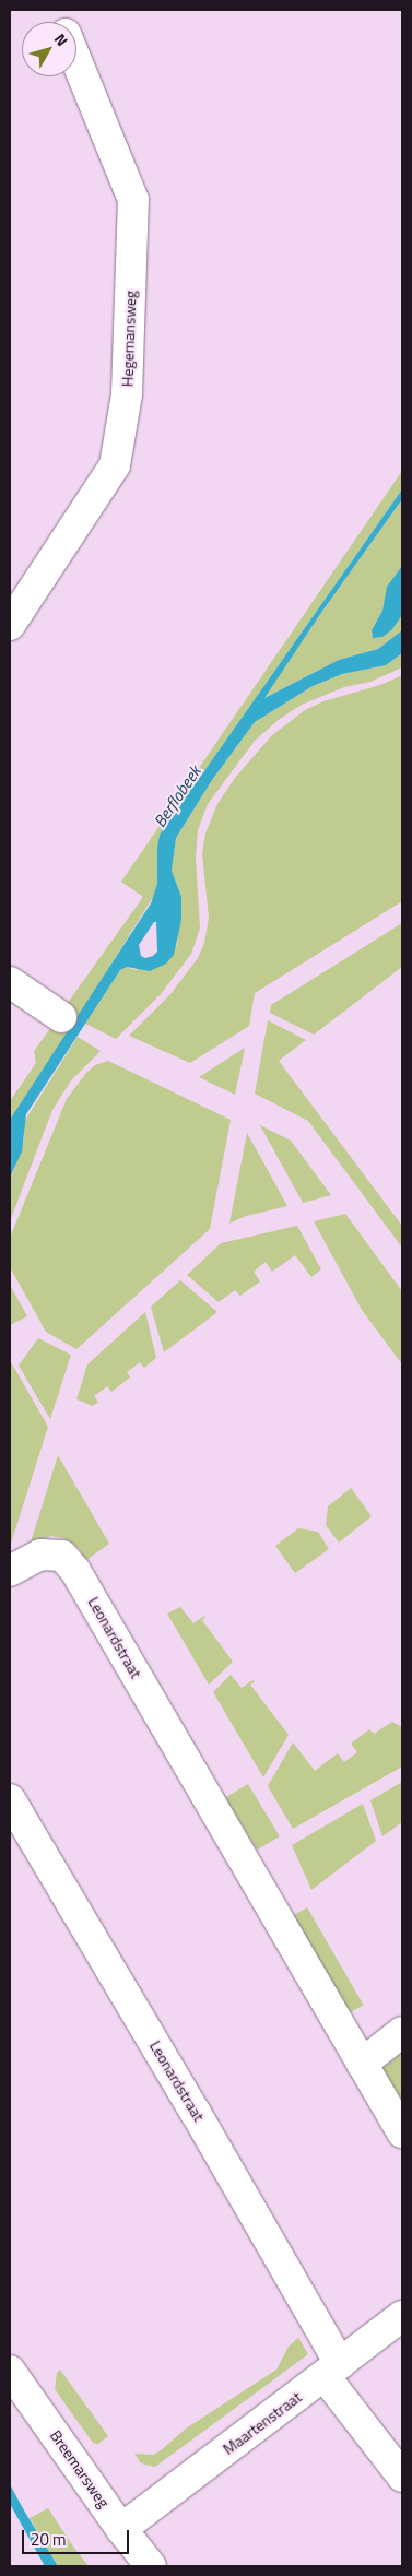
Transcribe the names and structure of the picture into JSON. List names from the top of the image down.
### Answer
{
  "streets": {
    "street": [
      "Hegemansweg",
      "Leonardstraat",
      "Maartenstraat",
      "Breemarsweg"
    ]
  },
  "crossings": [
    ["Leonardstraat", "Maartenstraat"],
    ["Maartenstraat", "Breemarsweg"]
  ],
  "water": ["Berflobeek"],
  "scale_bar": "20 m",
  "north": "top right"
}
